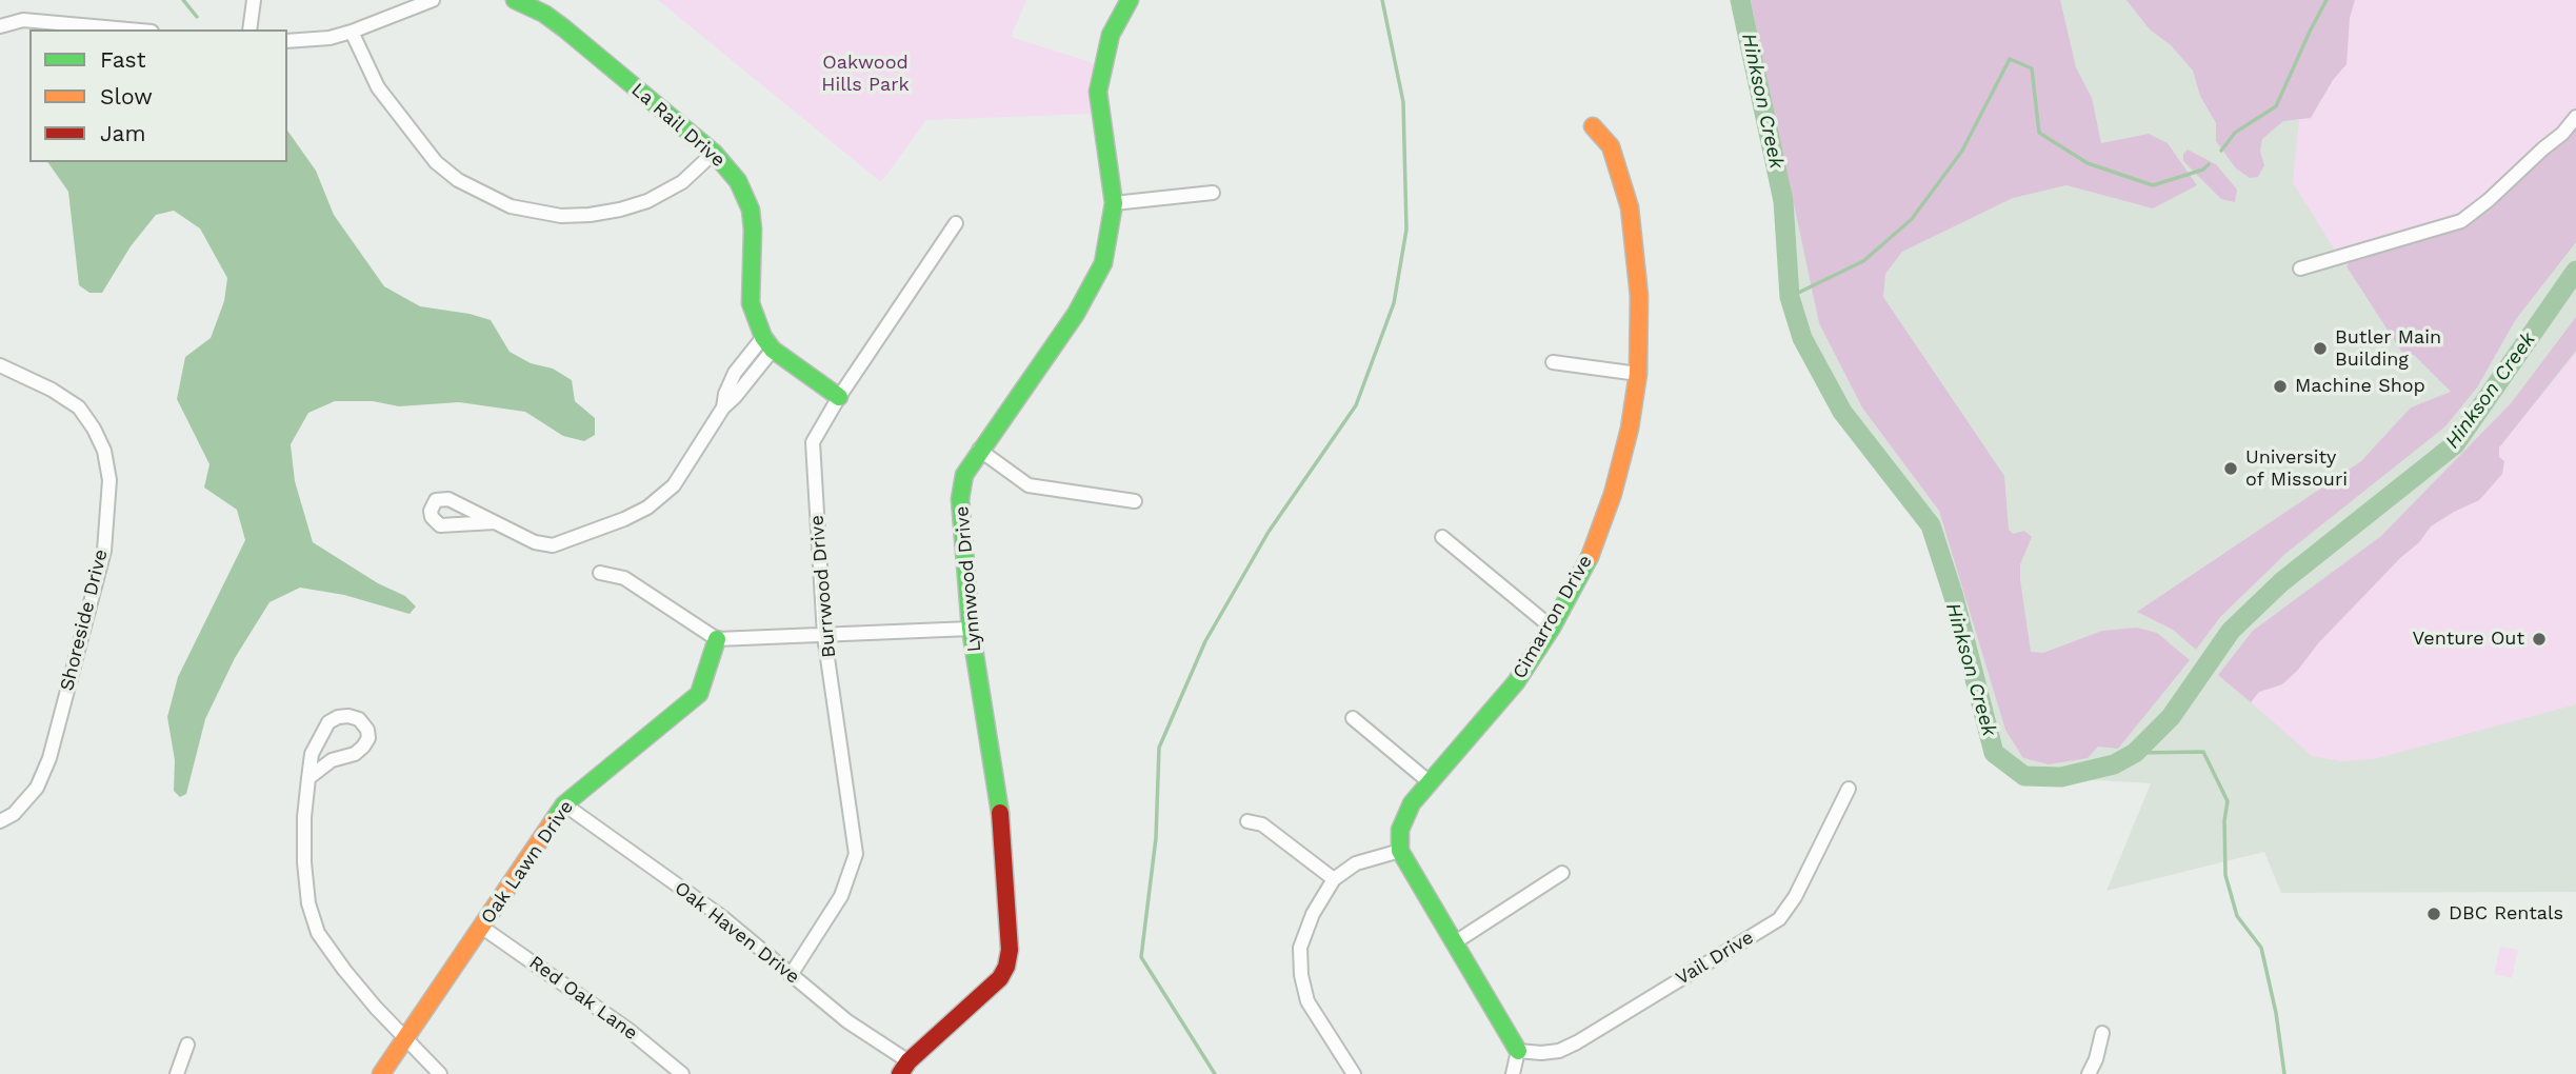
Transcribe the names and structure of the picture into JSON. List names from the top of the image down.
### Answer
{
  "streets": {
    "street": [
      "La Rail Drive",
      "Lynnwood Drive",
      "Burrwood Drive",
      "Cimarron Drive",
      "Shoreside Drive",
      "Oak Lawn Drive",
      "Oak Haven Drive",
      "Vail Drive",
      "Red Oak Lane"
    ]
  },
  "crossings": [
    ["Lynnwood Drive", "Oak Haven Drive"],
    ["Burrwood Drive", "Oak Haven Drive"],
    ["Oak Lawn Drive", "Oak Haven Drive"],
    ["Oak Lawn Drive", "Red Oak Lane"]
  ],
  "water": ["Hinkson Creek"],
  "parks": ["Oakwood Hills Park"],
  "places": [
    "Butler Main Building",
    "Machine Shop",
    "University of Missouri",
    "Venture Out",
    "DBC Rentals"
  ],
  "legend": ["Fast", "Slow", "Jam"]
}
